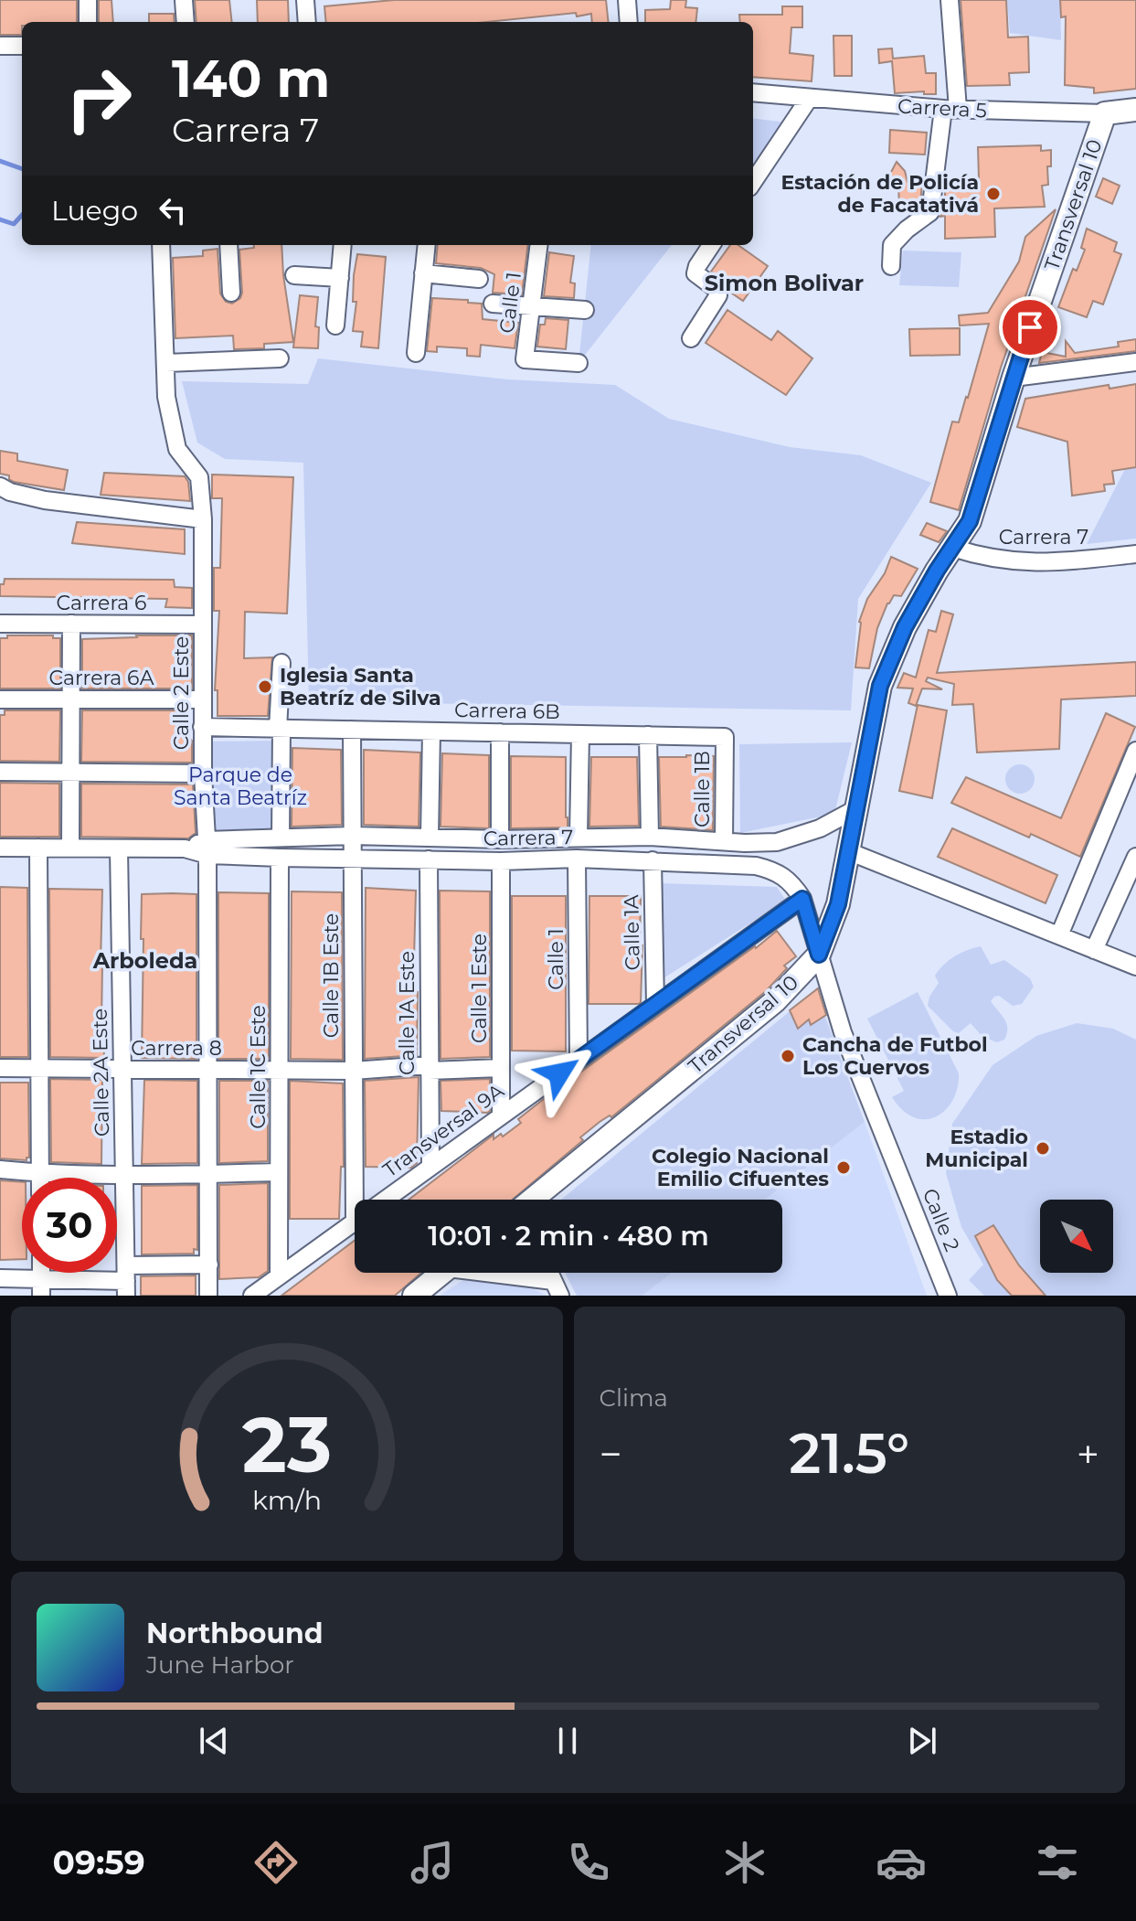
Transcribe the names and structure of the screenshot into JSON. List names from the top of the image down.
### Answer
{
  "streets": {
    "main road": ["Carrera 5", "Transversal 10"],
    "street": [
      "Calle 1",
      "Carrera 7",
      "Carrera 6",
      "Carrera 6A",
      "Calle 2 Este",
      "Carrera 6B",
      "Calle 1B",
      "Calle 1A",
      "Calle 1B Este",
      "Calle 1 Este",
      "Calle 1A Este",
      "Carrera 8",
      "Calle 1C Este",
      "Calle 2A Este",
      "Transversal 9A",
      "Calle 2"
    ]
  },
  "crossings": [
    ["Carrera 5", "Transversal 10"],
    ["Transversal 10", "Carrera 7"],
    ["Transversal 10", "Calle 2"],
    ["Calle 1", "Carrera 7"],
    ["Calle 1", "Transversal 9A"],
    ["Carrera 7", "Calle 2 Este"],
    ["Carrera 7", "Calle 1B"],
    ["Carrera 7", "Calle 1A"],
    ["Carrera 7", "Calle 1B Este"],
    ["Carrera 7", "Calle 1 Este"],
    ["Carrera 7", "Calle 1A Este"],
    ["Carrera 7", "Calle 1C Este"],
    ["Carrera 7", "Calle 2A Este"],
    ["Carrera 7", "Transversal 9A"],
    ["Carrera 7", "Calle 2"],
    ["Carrera 6", "Calle 2 Este"],
    ["Carrera 6A", "Calle 2 Este"],
    ["Calle 2 Este", "Carrera 6B"],
    ["Calle 2 Este", "Carrera 8"],
    ["Carrera 6B", "Calle 1B"],
    ["Carrera 6B", "Calle 1B Este"],
    ["Calle 1A", "Transversal 9A"],
    ["Calle 1B Este", "Carrera 8"],
    ["Calle 1B Este", "Transversal 9A"],
    ["Calle 1 Este", "Carrera 8"],
    ["Calle 1 Este", "Transversal 9A"],
    ["Calle 1A Este", "Carrera 8"],
    ["Calle 1A Este", "Transversal 9A"],
    ["Carrera 8", "Calle 1C Este"],
    ["Carrera 8", "Calle 2A Este"],
    ["Calle 1C Este", "Transversal 9A"]
  ],
  "districts": ["Simon Bolivar", "Arboleda"],
  "parks": ["Parque de Santa Beatríz"],
  "places": [
    "Estación de Policía de Facatativá",
    "Iglesia Santa Beatríz de Silva",
    "Cancha de Futbol Los Cuervos",
    "Estadio Municipal",
    "Colegio Nacional Emilio Cifuentes"
  ],
  "north": "bottom right",
  "page": {
    "turn": ["140 m", "Carrera 7"],
    "then": "Luego",
    "limit": "30",
    "trip": "10:01 · 2 min · 480 m",
    "tile": "Clima",
    "heat": ["−", "21.5°", "+"],
    "song": ["Northbound", "June Harbor"],
    "tabs": "09:59",
    "gauge": ["23", "km/h"]
  }
}
